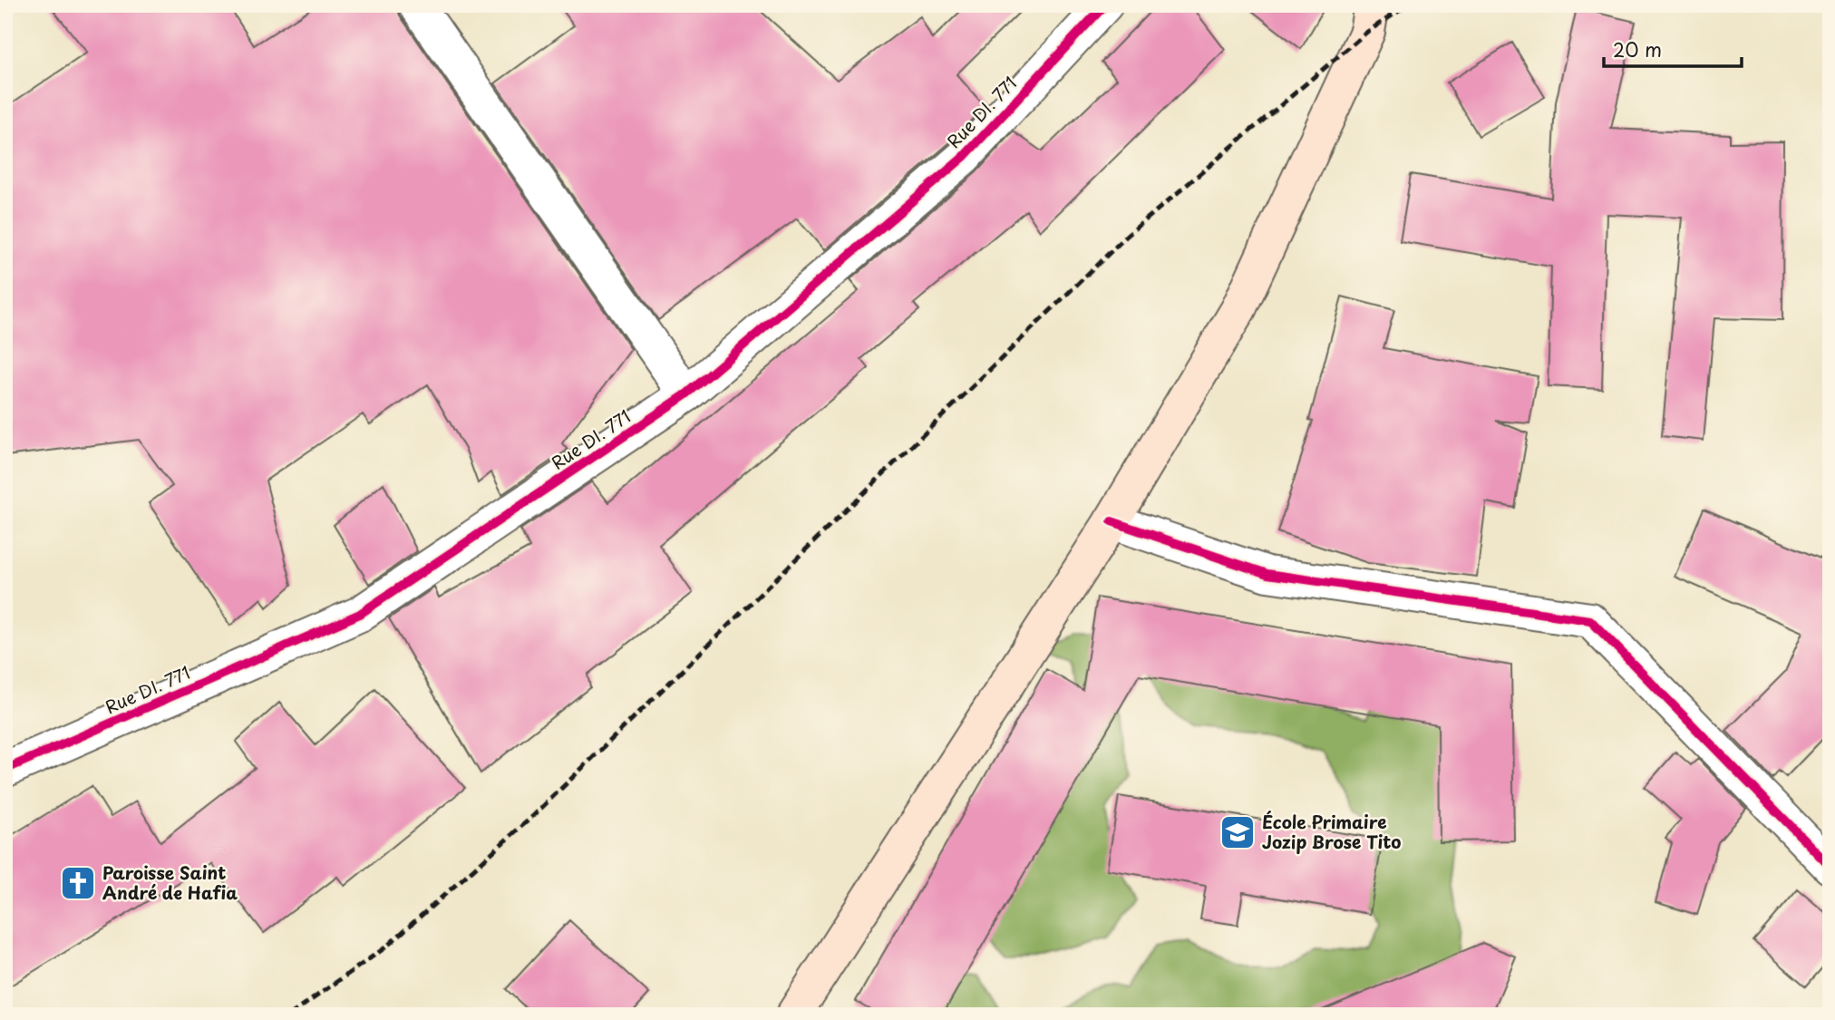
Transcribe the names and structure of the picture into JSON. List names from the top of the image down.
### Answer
{
  "streets": {
    "street": ["Rue DI. 771"]
  },
  "places": {
    "school or university": ["École Primaire Jozip Brose Tito"],
    "church": ["Paroisse Saint André de Hafia"]
  },
  "scale_bar": "20 m"
}
